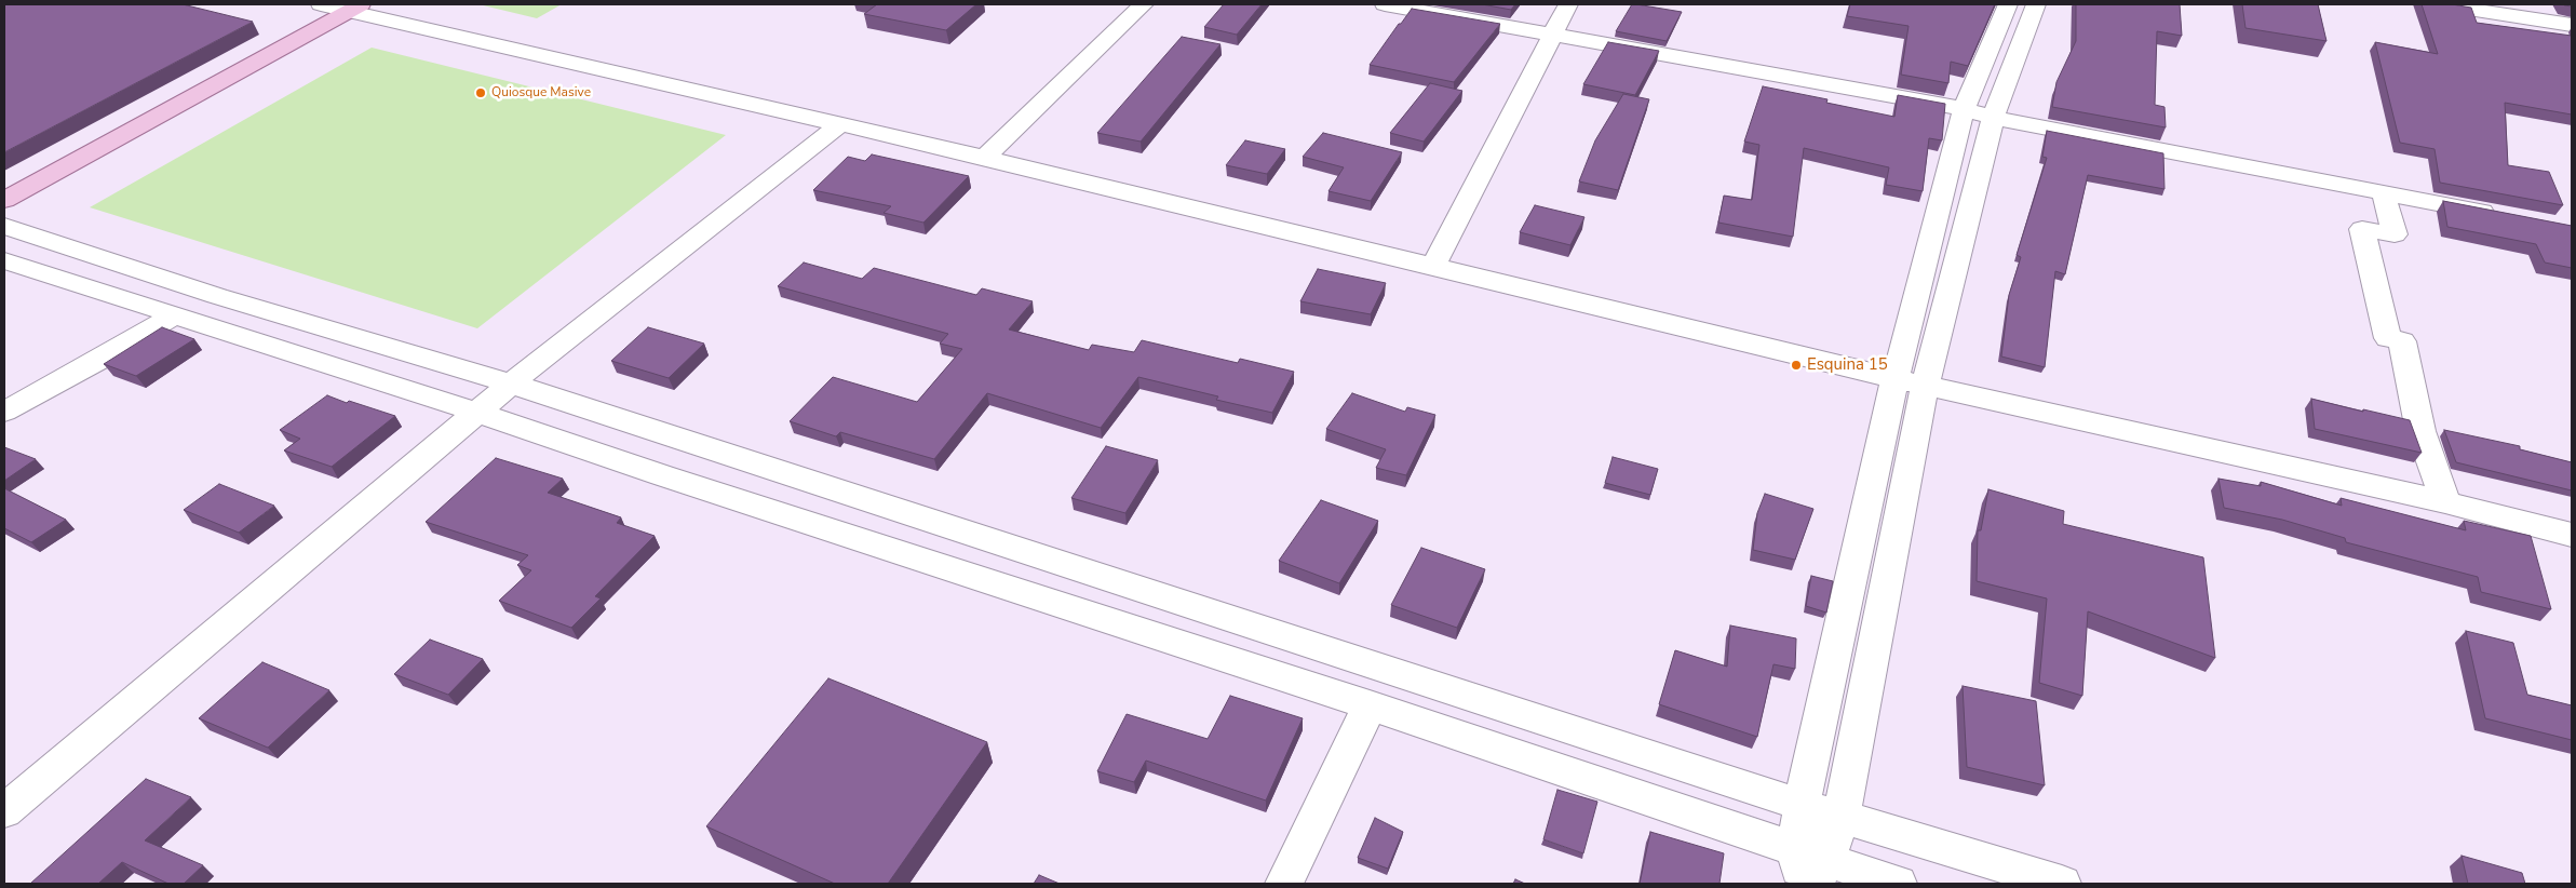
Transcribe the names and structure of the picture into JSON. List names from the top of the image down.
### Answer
{
  "places": ["Quiosque Masive", "Esquina 15"]
}
